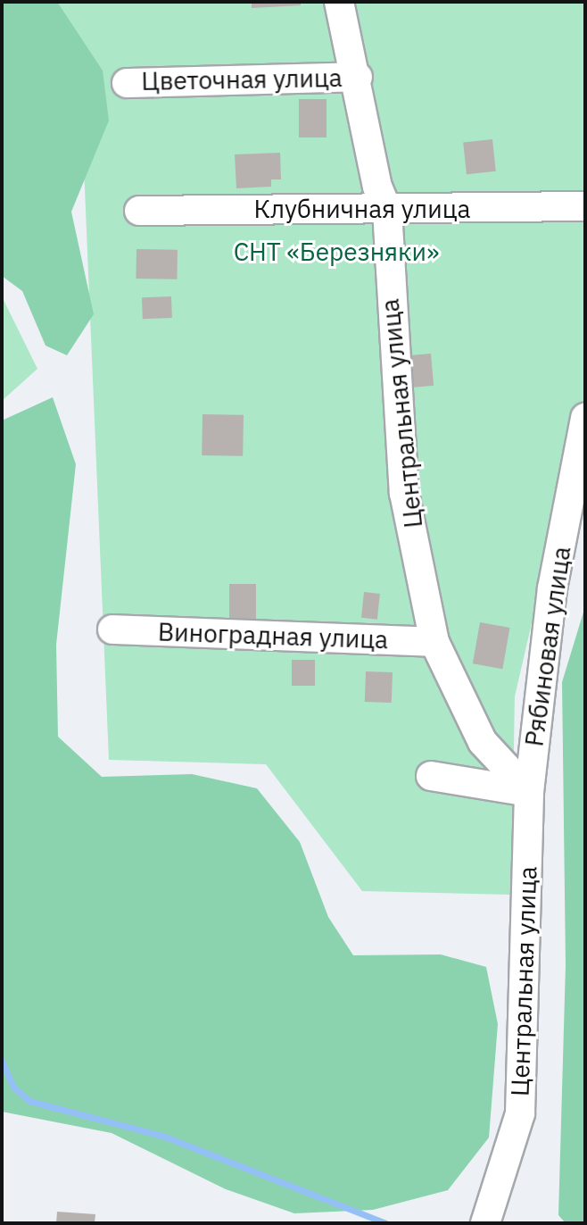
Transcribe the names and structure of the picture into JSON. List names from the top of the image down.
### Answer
{
  "streets": {
    "street": [
      "Цветочная улица",
      "Клубничная улица",
      "Центральная улица",
      "Виноградная улица",
      "Рябиновая улица"
    ]
  },
  "crossings": [
    ["Цветочная улица", "Центральная улица"],
    ["Клубничная улица", "Центральная улица"],
    ["Центральная улица", "Виноградная улица"],
    ["Центральная улица", "Рябиновая улица"]
  ],
  "parks": ["СНТ «Березняки»"]
}
